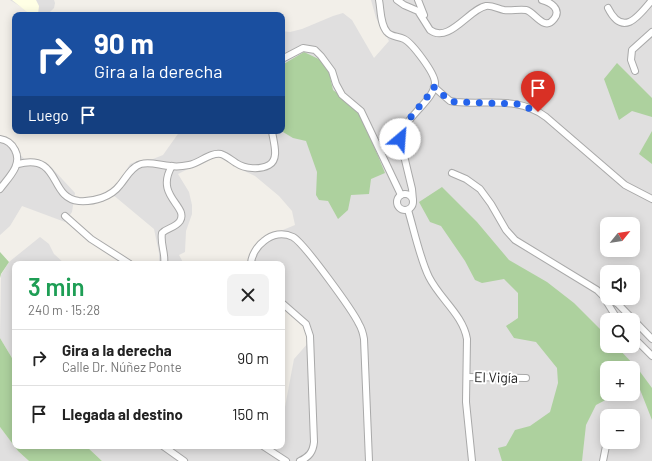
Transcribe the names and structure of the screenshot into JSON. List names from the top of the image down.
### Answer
{
  "streets": {
    "street": ["El Vigía"]
  },
  "north": "top right",
  "page": {
    "turn": ["90 m", "Gira a la derecha"],
    "then": "Luego",
    "map_buttons": ["+", "−"],
    "heading": ["3 min", "240 m · 15:28"],
    "list": [
      {
        "name": "Gira a la derecha",
        "note": "Calle Dr. Núñez Ponte",
        "value": "90 m"
      },
      {
        "name": "Llegada al destino",
        "value": "150 m"
      }
    ]
  }
}
